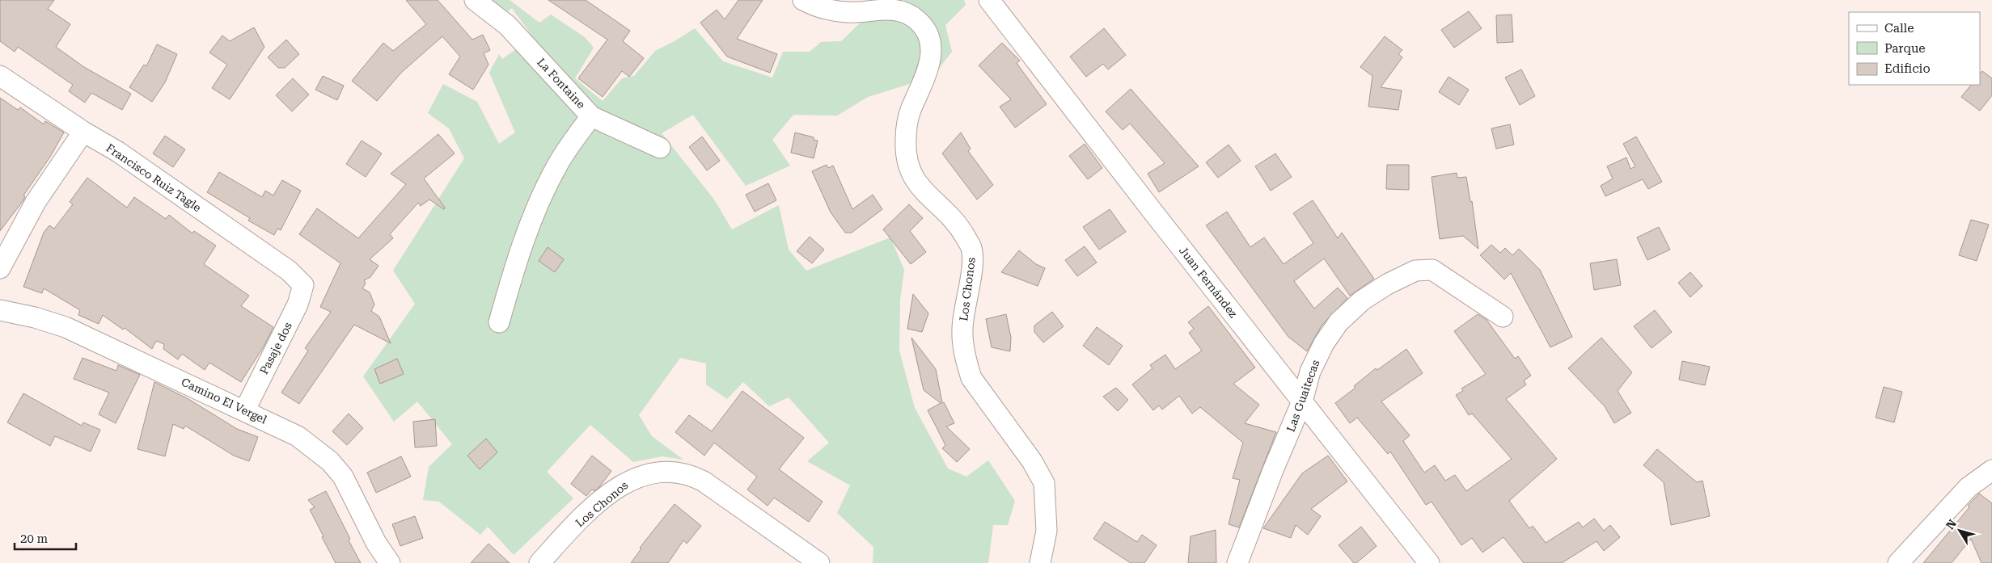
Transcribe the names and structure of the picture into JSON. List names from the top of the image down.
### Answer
{
  "streets": {
    "street": [
      "La Fontaine",
      "Francisco Ruiz Tagle",
      "Juan Fernández",
      "Los Chonos",
      "Pasaje dos",
      "Las Guaitecas",
      "Camino El Vergel"
    ]
  },
  "crossings": [
    ["Francisco Ruiz Tagle", "Pasaje dos"],
    ["Juan Fernández", "Las Guaitecas"],
    ["Pasaje dos", "Camino El Vergel"]
  ],
  "legend": ["Calle", "Parque", "Edificio"],
  "scale_bar": "20 m",
  "north": "top left"
}
